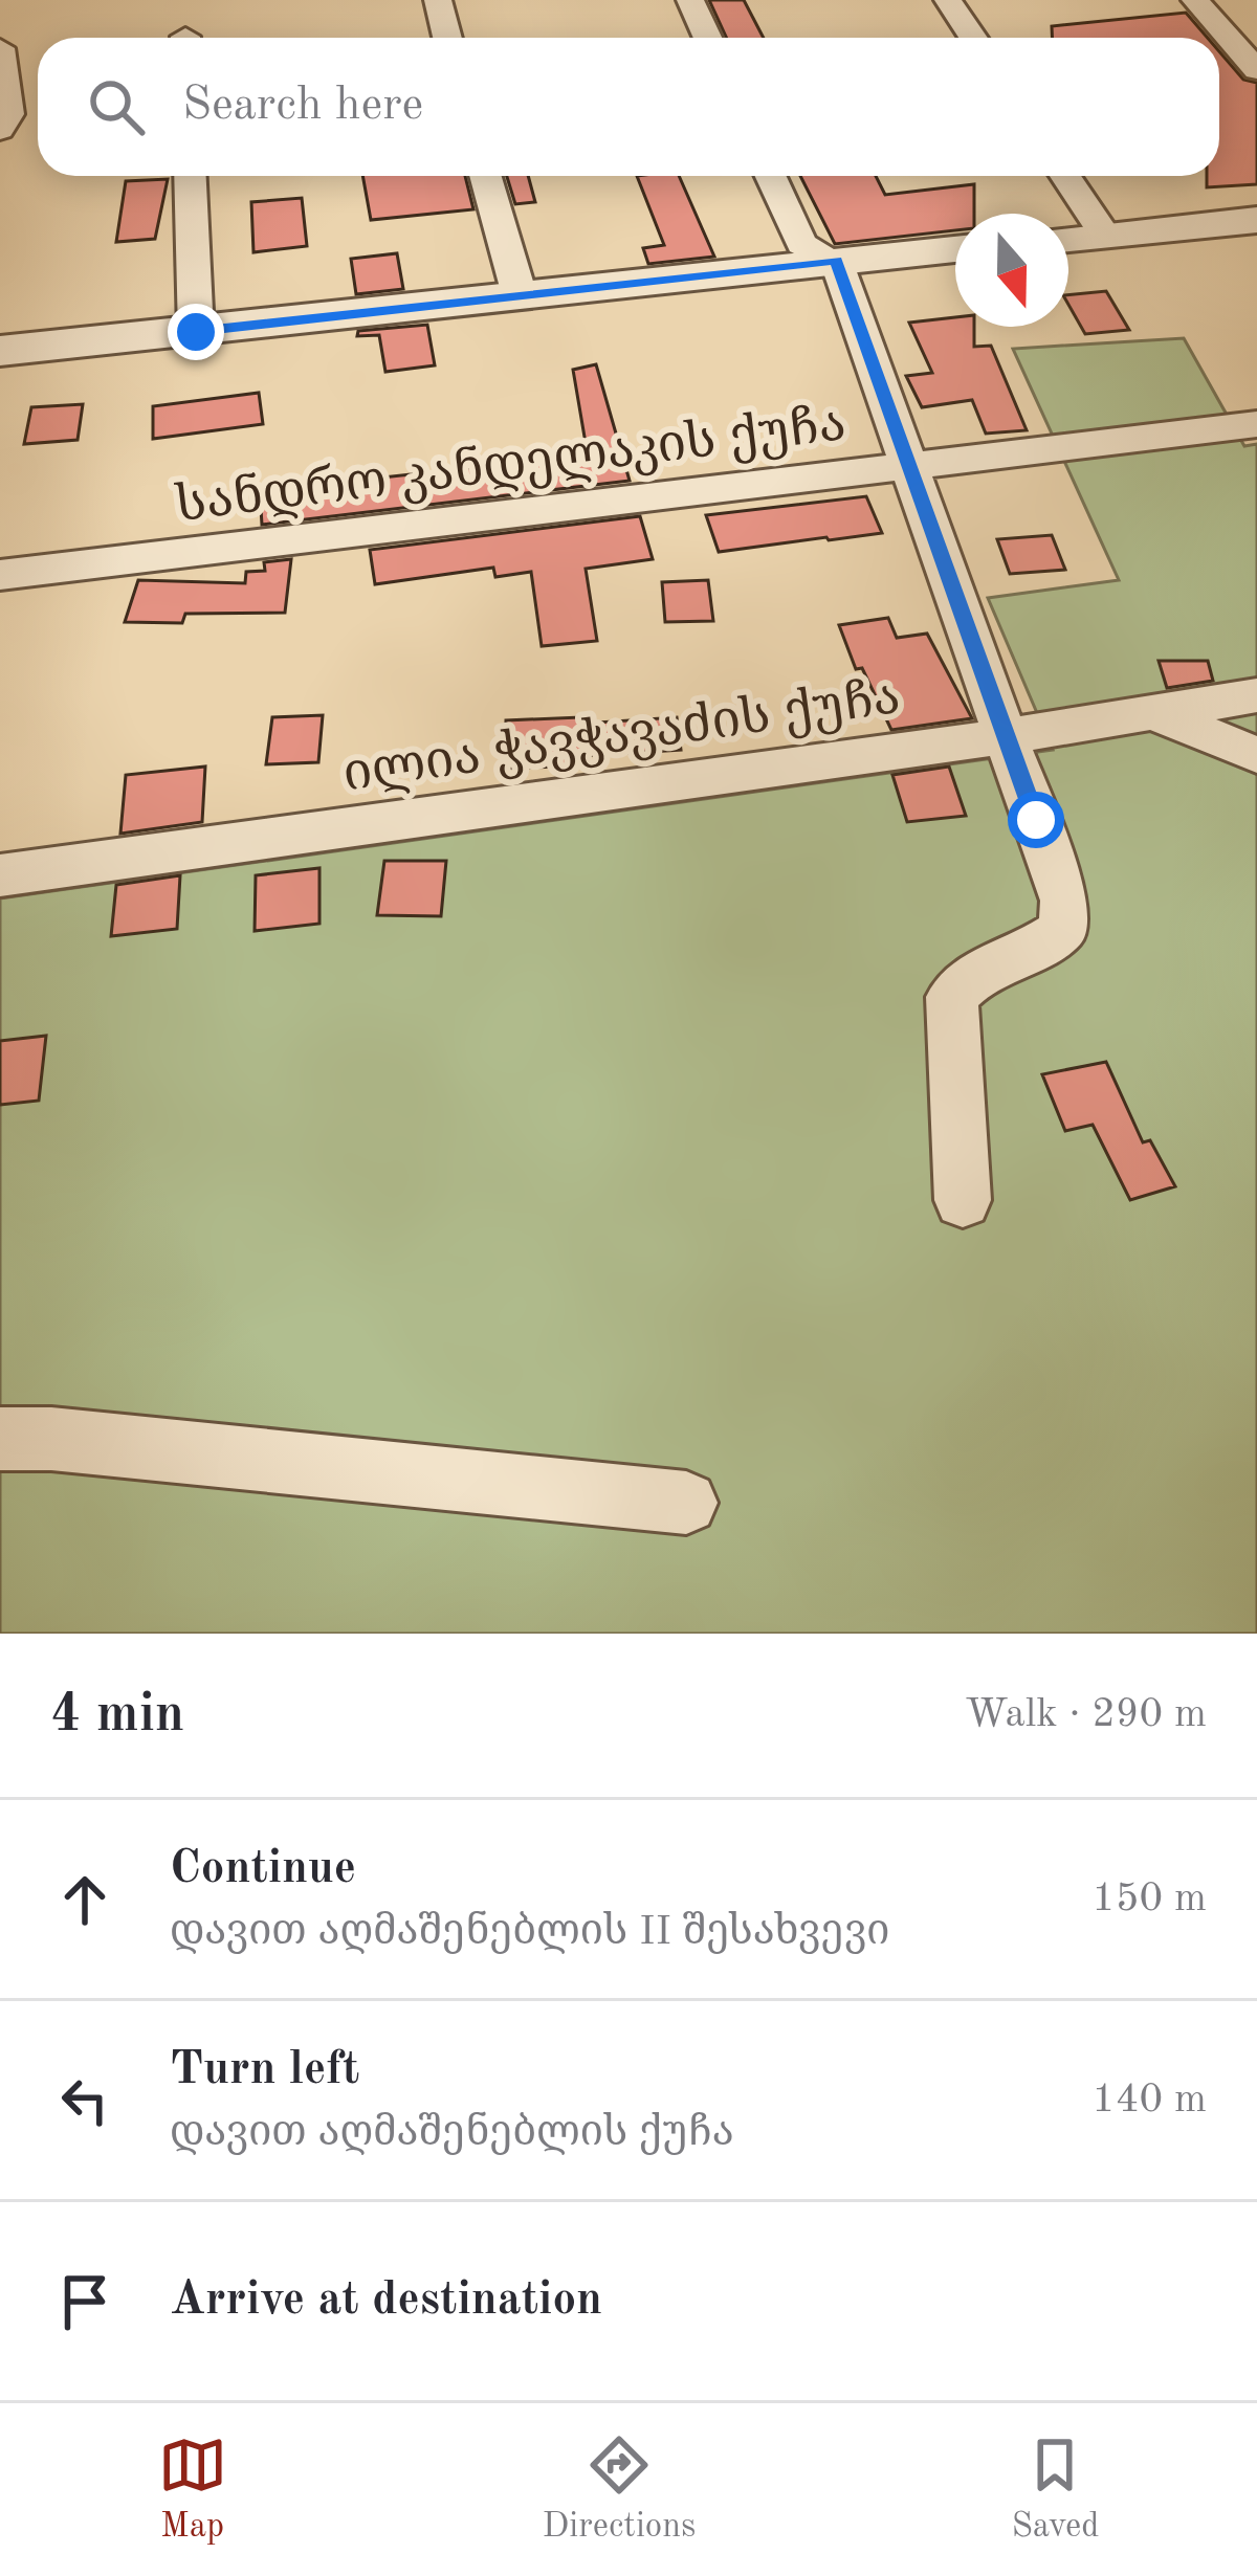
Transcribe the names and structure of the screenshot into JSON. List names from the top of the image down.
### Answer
{
  "streets": {
    "street": ["სანდრო კანდელაკის ქუჩა", "ილია ჭავჭავაძის ქუჩა"]
  },
  "north": "bottom",
  "page": {
    "search": "Search here",
    "heading": ["4 min", "Walk · 290 m"],
    "list": [
      ["Continue", "დავით აღმაშენებლის II შესახვევი", "150 m"],
      ["Turn left", "დავით აღმაშენებლის ქუჩა", "140 m"],
      "Arrive at destination"
    ],
    "nav": ["Map", "Directions", "Saved"]
  }
}
